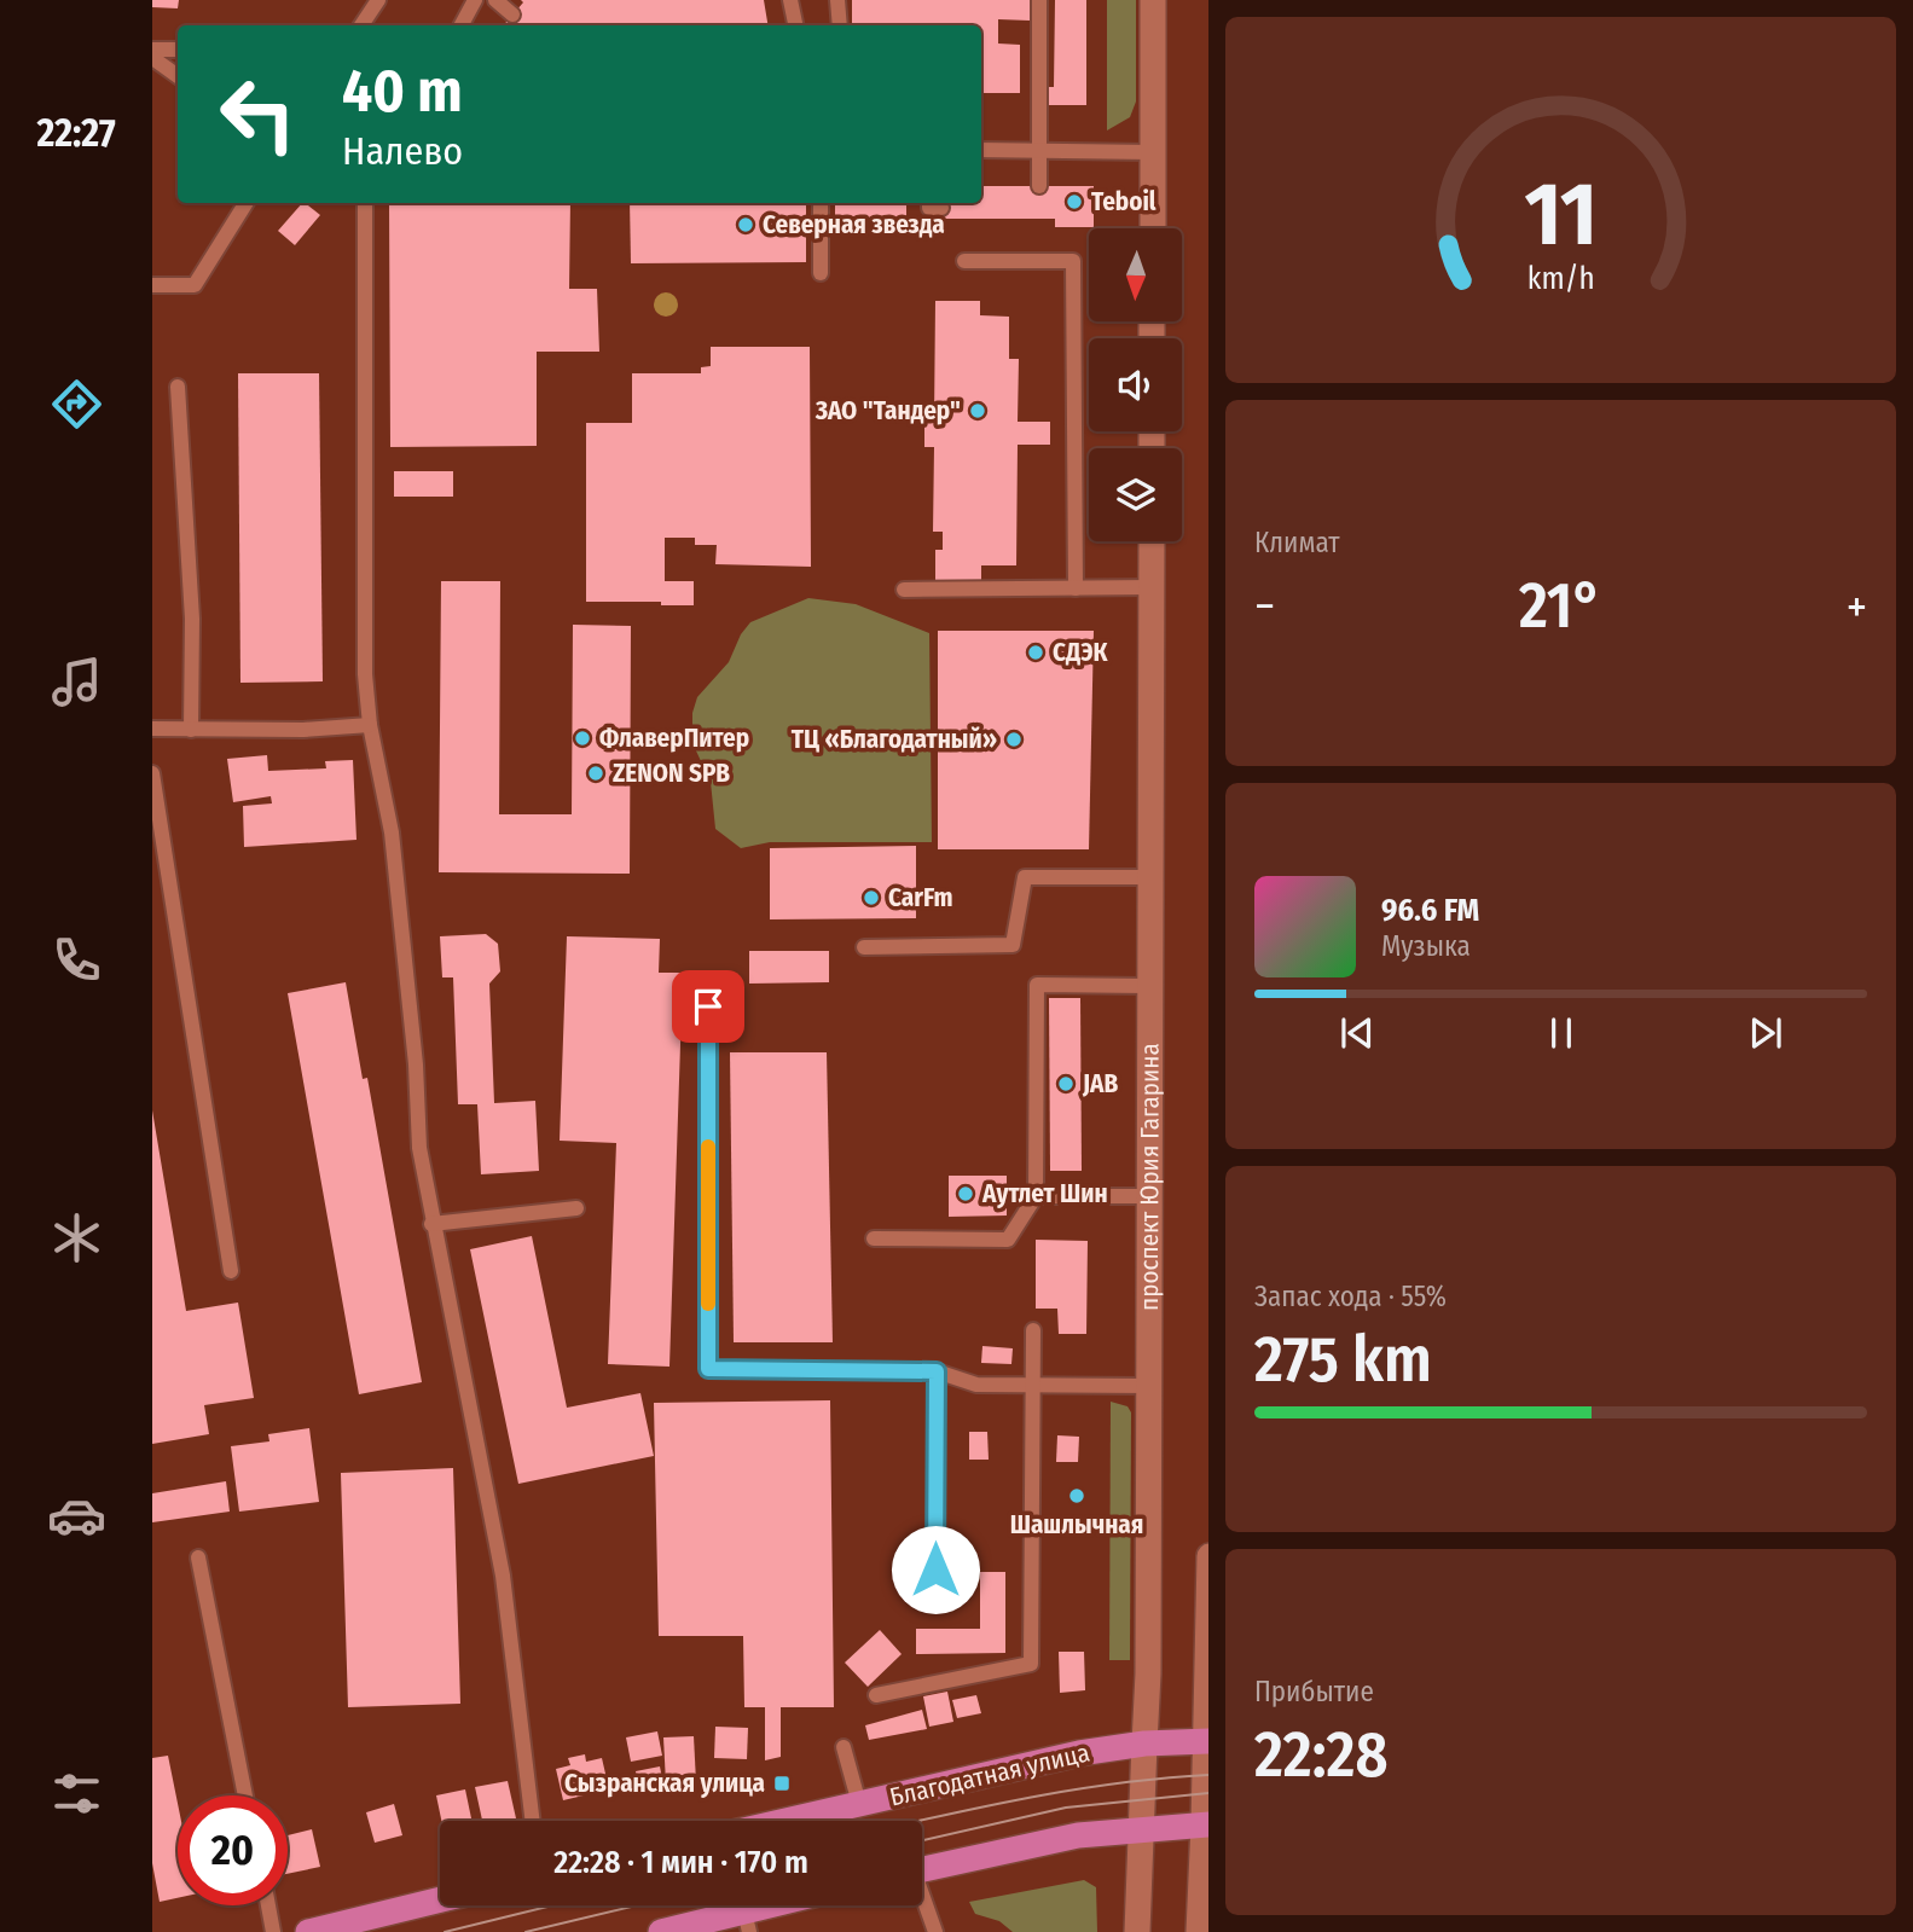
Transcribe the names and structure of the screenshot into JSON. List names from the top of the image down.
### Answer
{
  "streets": {
    "main road": ["проспект Юрия Гагарина", "Благодатная улица"]
  },
  "crossings": [
    ["проспект Юрия Гагарина", "Благодатная улица"]
  ],
  "places": {
    "other": [
      "Teboil",
      "Северная звезда",
      "ЗАО \"Тандер\"",
      "СДЭК",
      "ФлаверПитер",
      "ТЦ «Благодатный»",
      "ZENON SPB",
      "CarFm",
      "JAB",
      "Аутлет Шин",
      "Шашлычная"
    ],
    "transit": ["Сызранская улица"]
  },
  "north": "bottom",
  "page": {
    "tabs": "22:27",
    "turn": ["40 m", "Налево"],
    "tile": [
      "Климат",
      ["Запас хода · 55%", "275 km"],
      ["Прибытие", "22:28"]
    ],
    "heat": ["−", "21°", "+"],
    "song": ["96.6 FM", "Музыка"],
    "limit": "20",
    "trip": "22:28 · 1 мин · 170 m",
    "gauge": ["11", "km/h"]
  }
}
